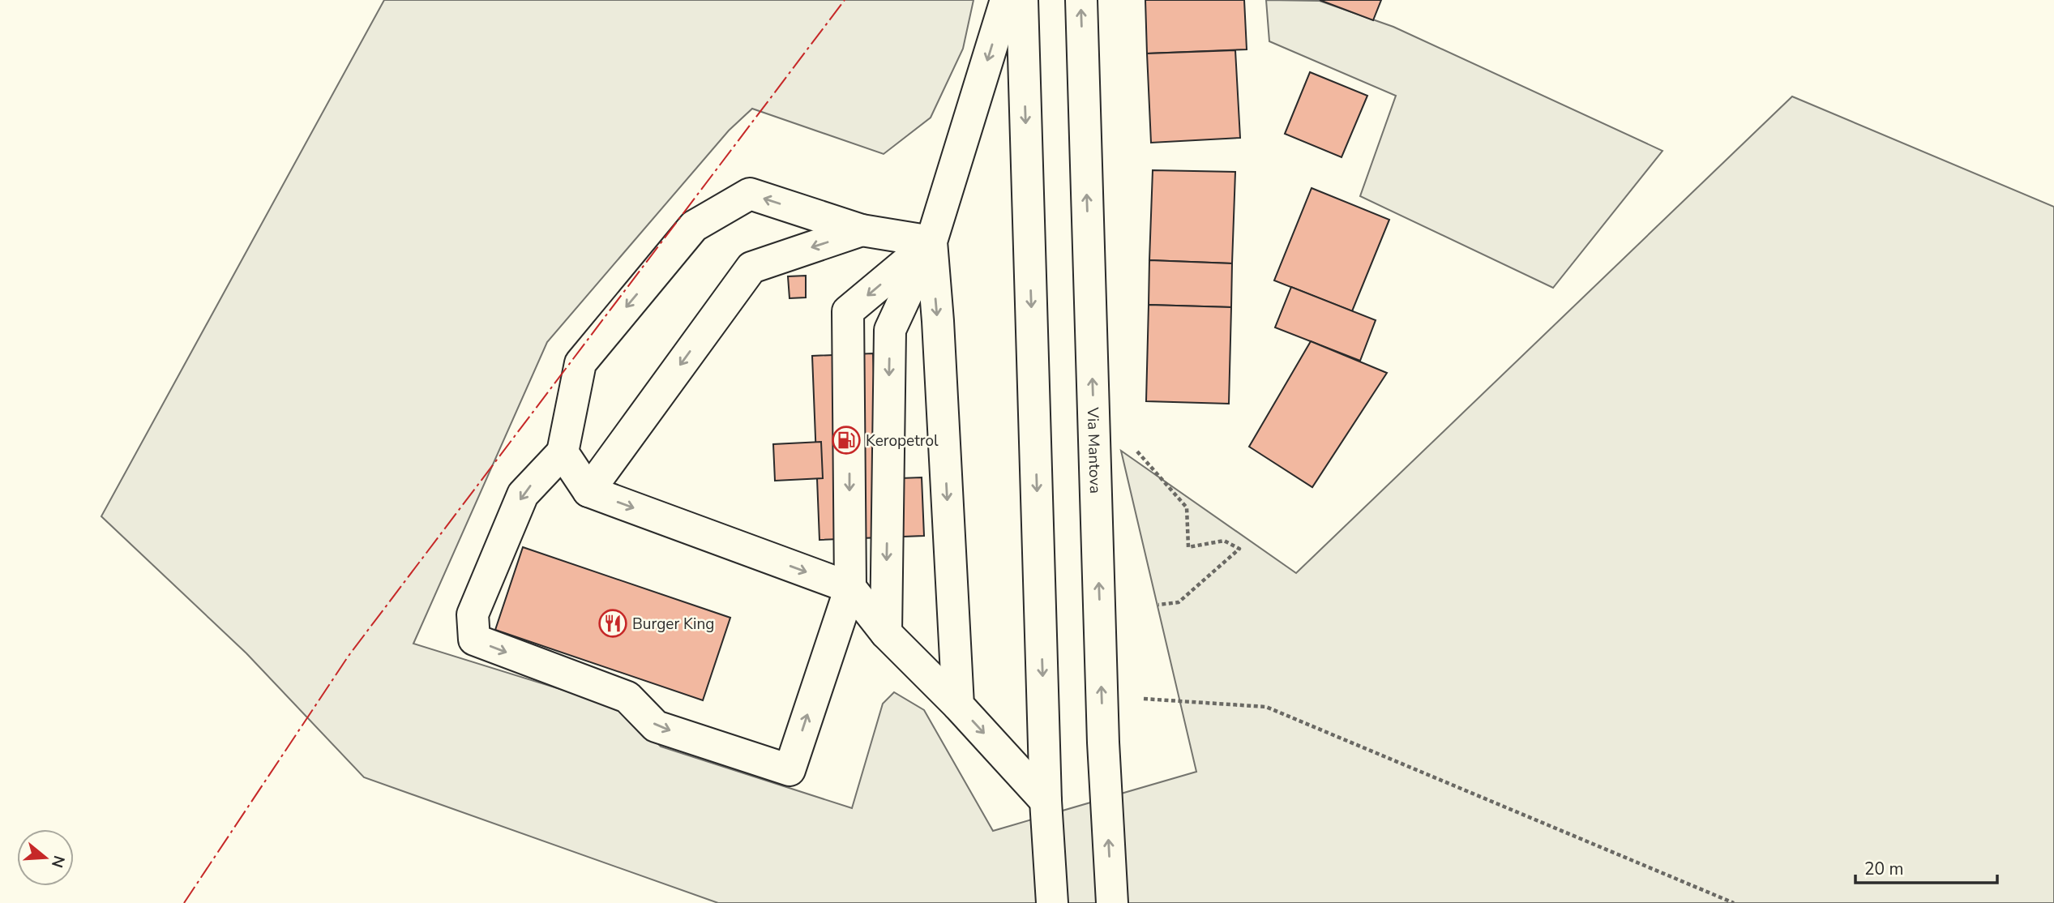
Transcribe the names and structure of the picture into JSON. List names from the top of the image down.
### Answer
{
  "streets": {
    "main road": ["Via Mantova"]
  },
  "places": {
    "fuel station": ["Keropetrol"],
    "restaurant": ["Burger King"]
  },
  "scale_bar": "20 m",
  "north": "right"
}
